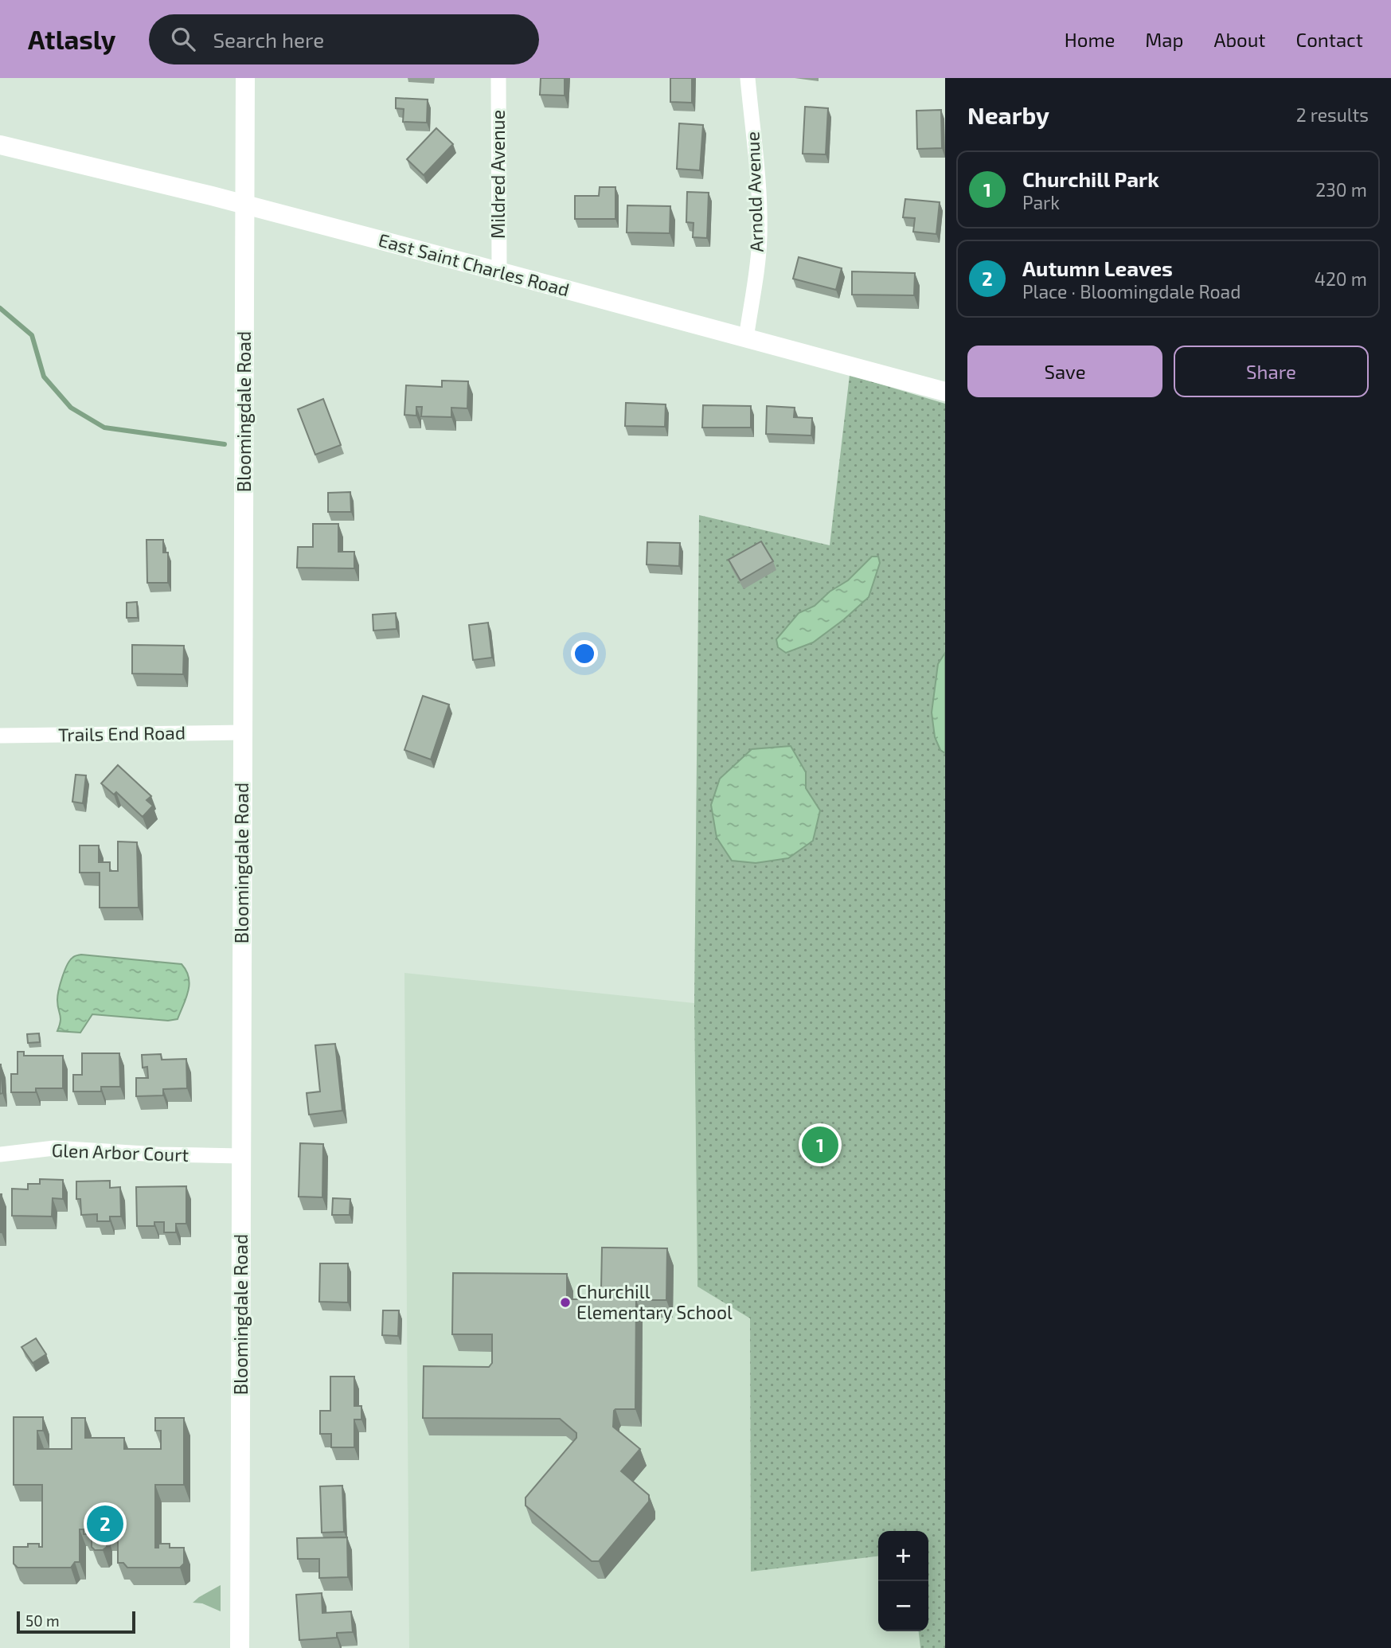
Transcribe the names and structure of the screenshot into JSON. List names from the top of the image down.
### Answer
{
  "streets": {
    "street": [
      "Mildred Avenue",
      "Arnold Avenue",
      "East Saint Charles Road",
      "Bloomingdale Road",
      "Trails End Road",
      "Glen Arbor Court"
    ]
  },
  "crossings": [
    ["Mildred Avenue", "East Saint Charles Road"],
    ["Arnold Avenue", "East Saint Charles Road"],
    ["East Saint Charles Road", "Bloomingdale Road"],
    ["Bloomingdale Road", "Trails End Road"],
    ["Bloomingdale Road", "Glen Arbor Court"]
  ],
  "places": ["Churchill Elementary School"],
  "scale_bar": "50 m",
  "page": {
    "header": "Atlasly",
    "search": "Search here",
    "nav": [
      "Home",
      "Map",
      "About",
      "Contact"
    ],
    "heading": ["Nearby", "2 results"],
    "list": [
      {
        "mark": "1",
        "name": "Churchill Park",
        "note": "Park",
        "value": "230 m"
      },
      {
        "mark": "2",
        "name": "Autumn Leaves",
        "note": "Place · Bloomingdale Road",
        "value": "420 m"
      }
    ],
    "buttons": ["Save", "Share"],
    "pins": ["1", "2"],
    "map_buttons": ["+", "−"],
    "scale": "50 m"
  }
}
